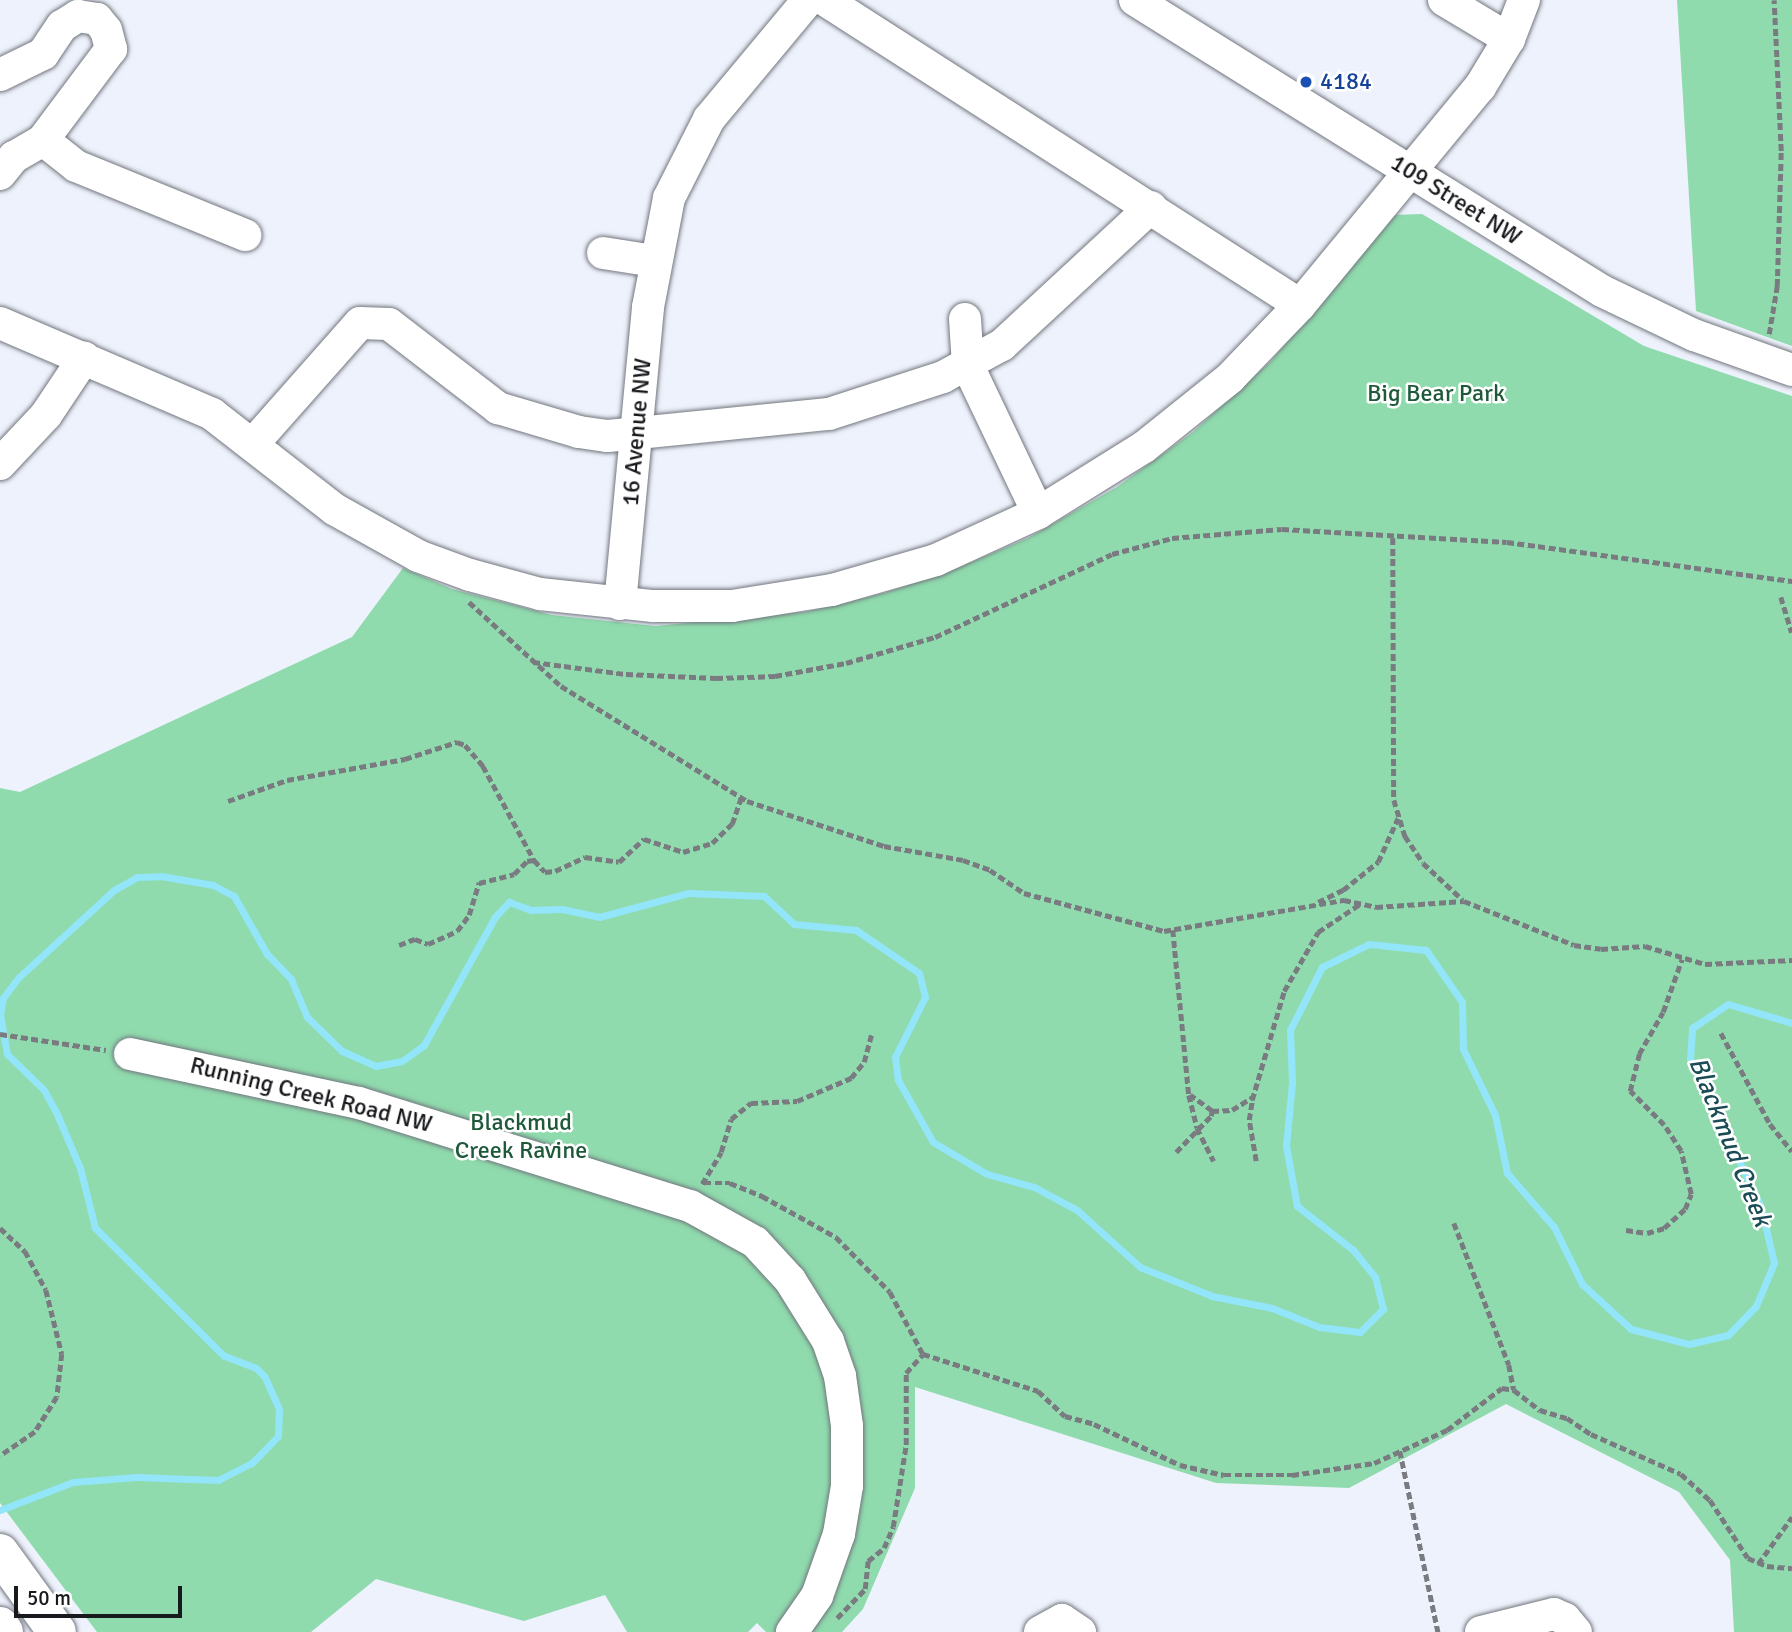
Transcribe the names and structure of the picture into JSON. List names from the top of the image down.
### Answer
{
  "streets": {
    "street": ["109 Street NW", "16 Avenue NW", "Running Creek Road NW"]
  },
  "water": ["Blackmud Creek"],
  "parks": ["Big Bear Park", "Blackmud Creek Ravine"],
  "places": ["4184"],
  "scale_bar": "50 m"
}
